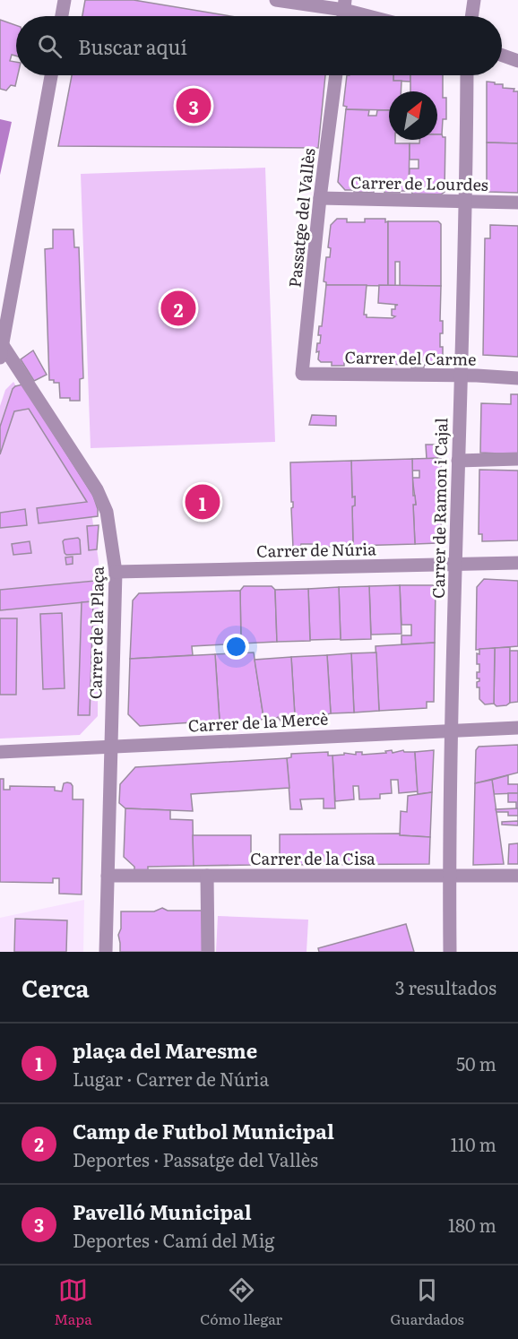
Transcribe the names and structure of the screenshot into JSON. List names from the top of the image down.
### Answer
{
  "streets": {
    "street": [
      "Carrer de Lourdes",
      "Passatge del Vallès",
      "Carrer del Carme",
      "Carrer de Ramon i Cajal",
      "Carrer de Núria",
      "Carrer de la Plaça",
      "Carrer de la Mercè",
      "Carrer de la Cisa"
    ]
  },
  "crossings": [
    ["Carrer de Lourdes", "Passatge del Vallès"],
    ["Carrer de Lourdes", "Carrer de Ramon i Cajal"],
    ["Passatge del Vallès", "Carrer del Carme"],
    ["Carrer del Carme", "Carrer de Ramon i Cajal"],
    ["Carrer de Ramon i Cajal", "Carrer de Núria"],
    ["Carrer de Ramon i Cajal", "Carrer de la Mercè"],
    ["Carrer de Ramon i Cajal", "Carrer de la Cisa"],
    ["Carrer de Núria", "Carrer de la Plaça"],
    ["Carrer de la Plaça", "Carrer de la Mercè"],
    ["Carrer de la Plaça", "Carrer de la Cisa"]
  ],
  "north": "top right",
  "page": {
    "search": "Buscar aquí",
    "pins": ["3", "2", "1"],
    "heading": ["Cerca", "3 resultados"],
    "list": [
      {
        "mark": "1",
        "name": "plaça del Maresme",
        "note": "Lugar · Carrer de Núria",
        "value": "50 m"
      },
      {
        "mark": "2",
        "name": "Camp de Futbol Municipal",
        "note": "Deportes · Passatge del Vallès",
        "value": "110 m"
      },
      {
        "mark": "3",
        "name": "Pavelló Municipal",
        "note": "Deportes · Camí del Mig",
        "value": "180 m"
      }
    ],
    "nav": ["Mapa", "Cómo llegar", "Guardados"]
  }
}
